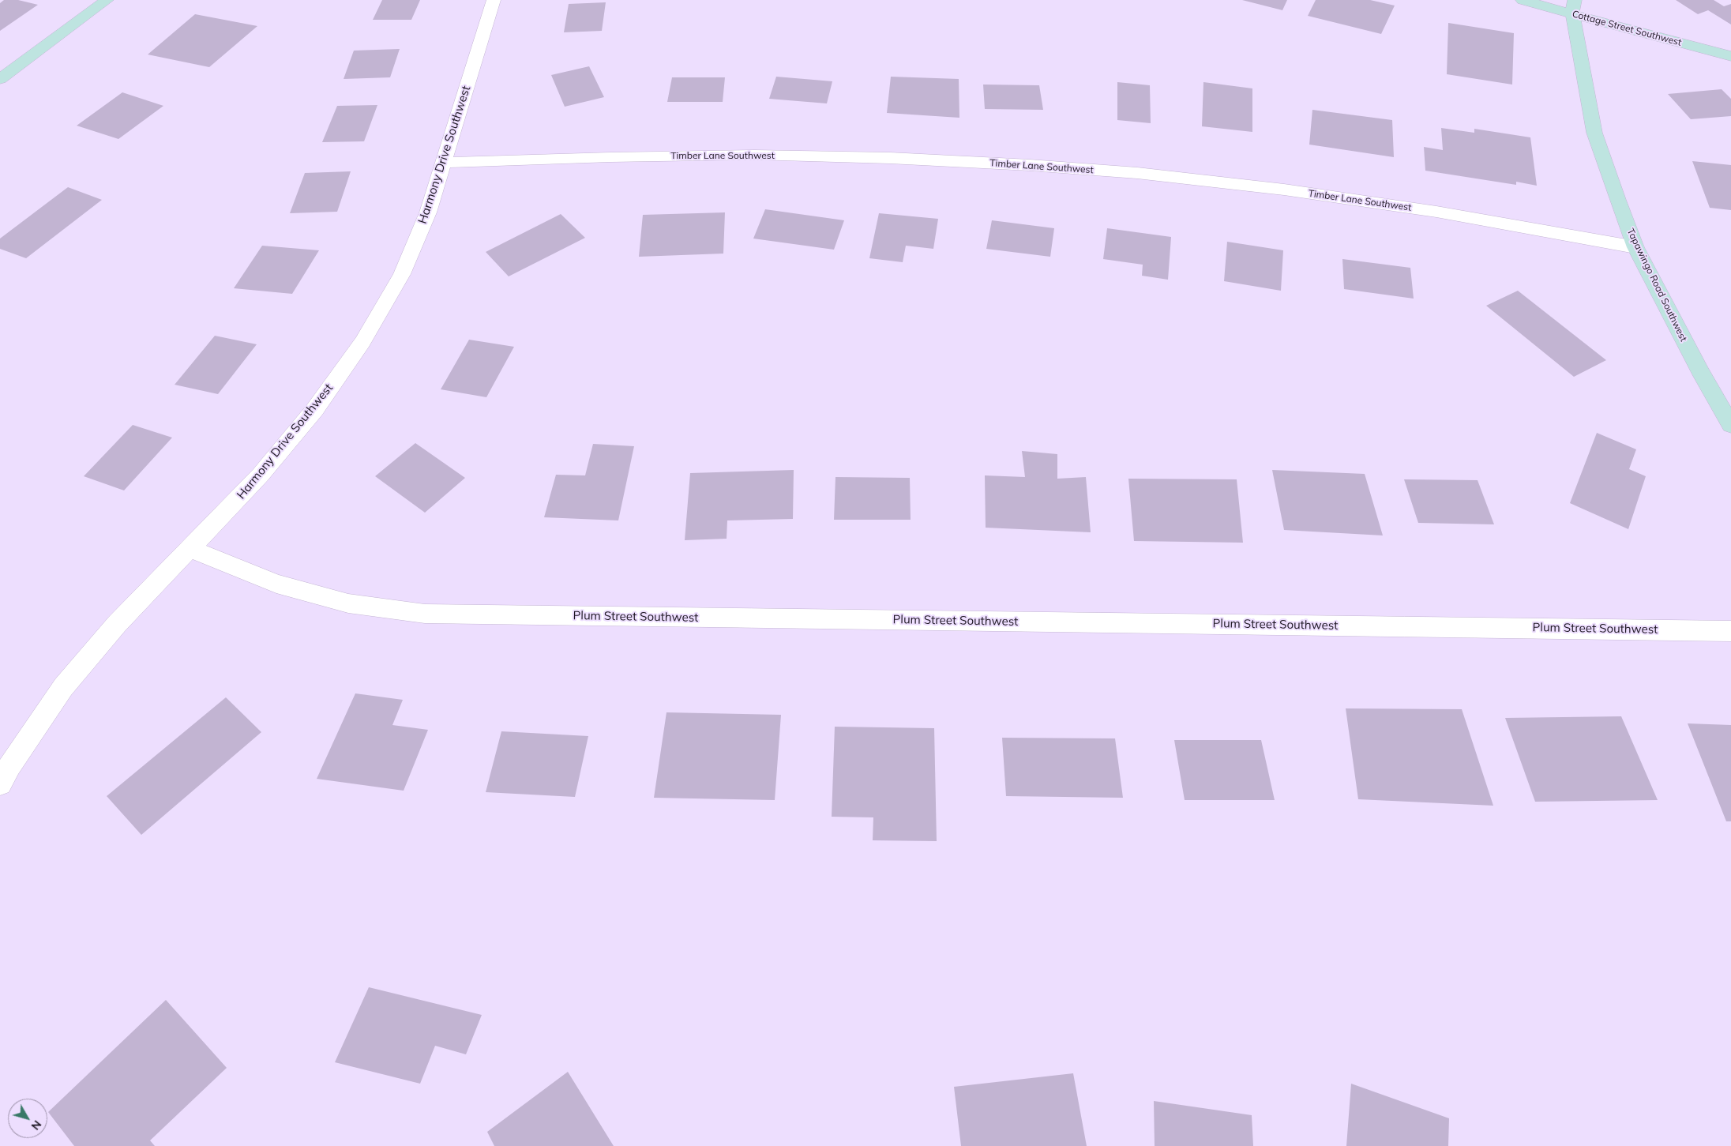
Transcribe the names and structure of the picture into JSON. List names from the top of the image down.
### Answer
{
  "streets": {
    "street": [
      "Cottage Street Southwest",
      "Harmony Drive Southwest",
      "Timber Lane Southwest",
      "Tapawingo Road Southwest",
      "Plum Street Southwest"
    ]
  },
  "crossings": [
    ["Cottage Street Southwest", "Tapawingo Road Southwest"],
    ["Harmony Drive Southwest", "Timber Lane Southwest"],
    ["Harmony Drive Southwest", "Plum Street Southwest"],
    ["Timber Lane Southwest", "Tapawingo Road Southwest"]
  ],
  "north": "bottom right"
}
